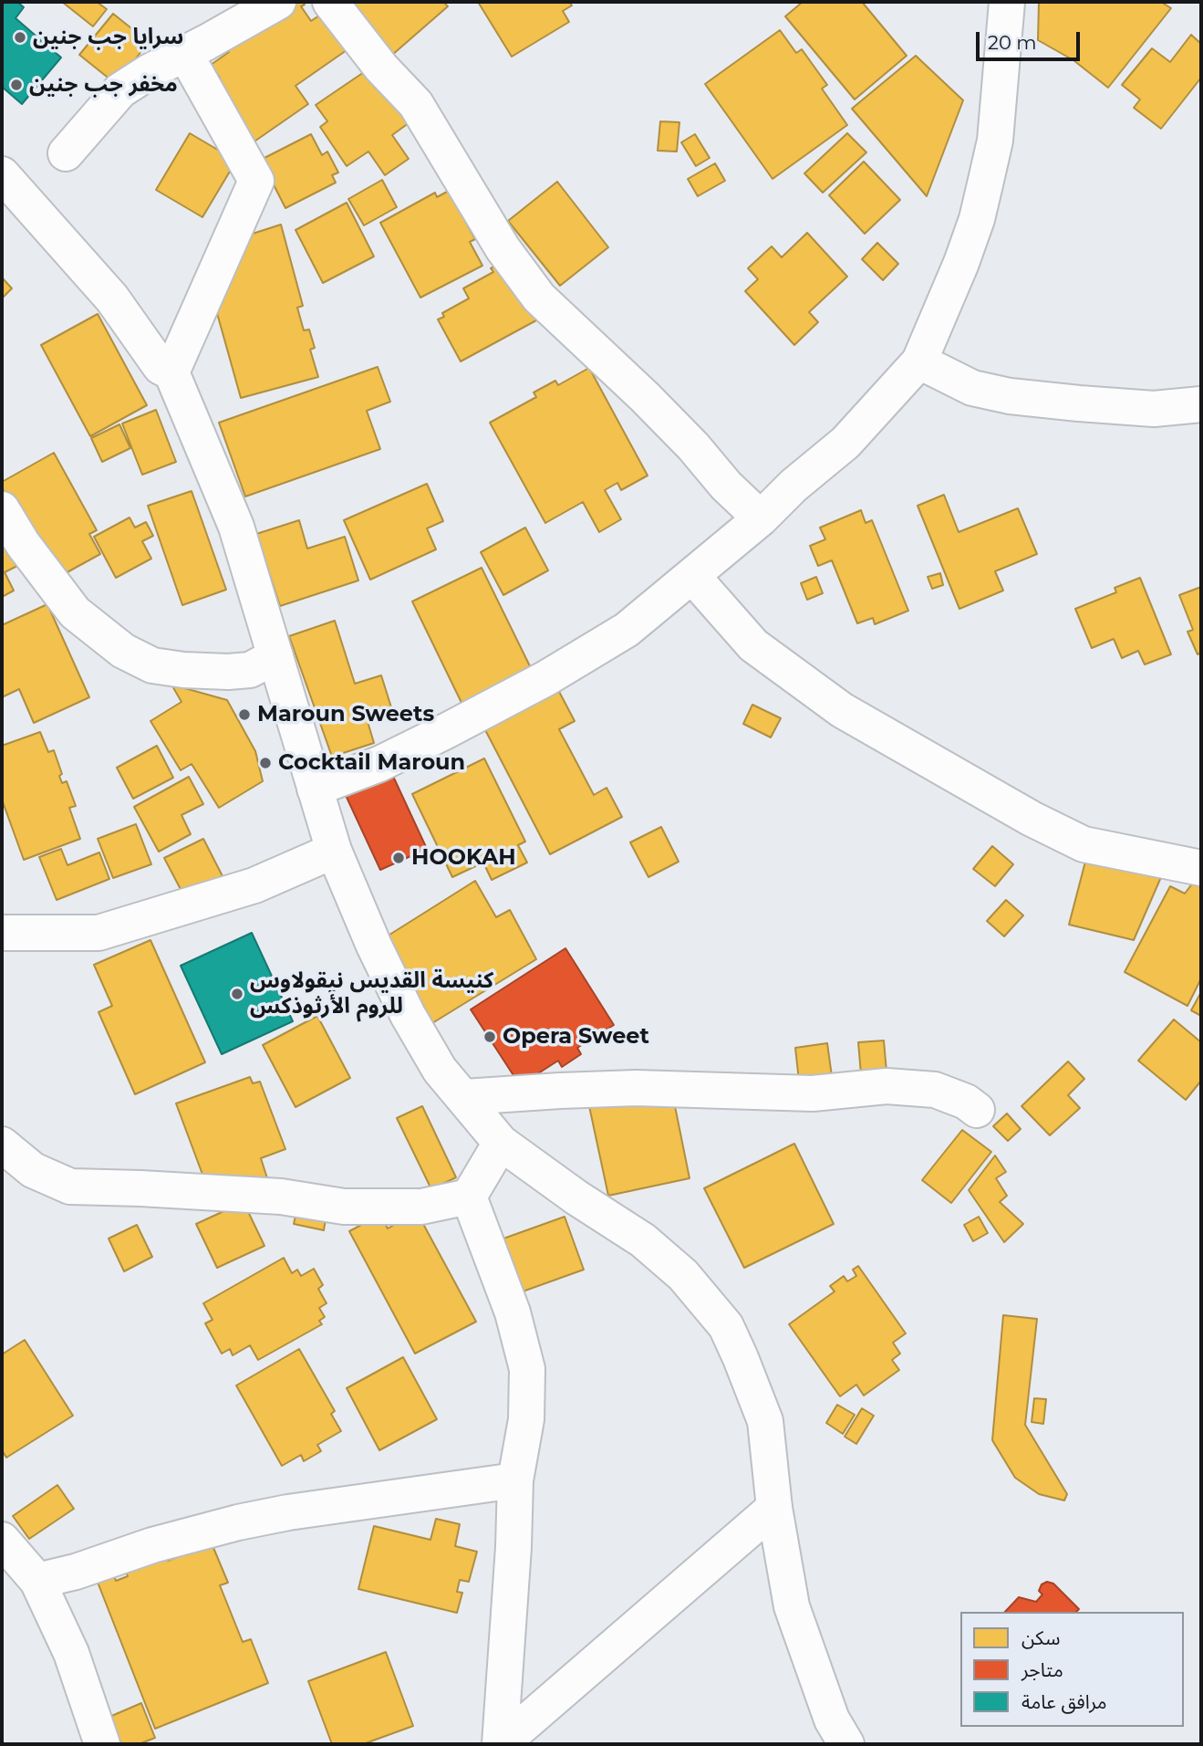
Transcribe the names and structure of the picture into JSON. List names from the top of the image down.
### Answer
{
  "places": [
    "سرايا جب جنين",
    "مخفر جب جنين",
    "Maroun Sweets",
    "Cocktail Maroun",
    "HOOKAH",
    "كنيسة القديس نيقولاوس للروم الأرثوذكس",
    "Opera Sweet"
  ],
  "legend": ["سكن", "متاجر", "مرافق عامة"],
  "scale_bar": "20 m"
}
